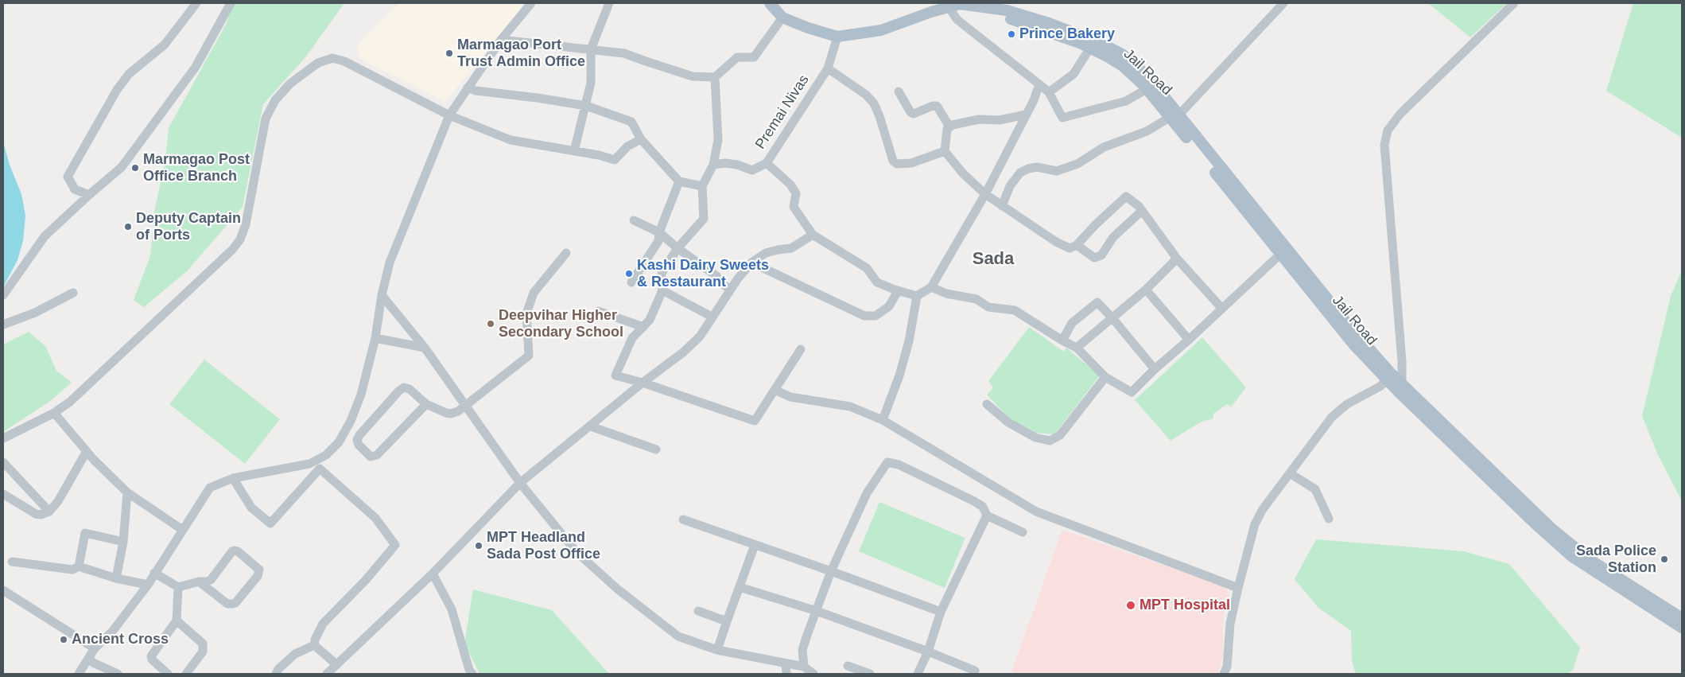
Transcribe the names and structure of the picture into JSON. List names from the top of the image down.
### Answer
{
  "streets": {
    "main road": ["Jail Road"],
    "street": ["Premai Nivas"]
  },
  "districts": ["Sada"],
  "places": [
    "Prince Bakery",
    "Marmagao Port Trust Admin Office",
    "Marmagao Post Office Branch",
    "Deputy Captain of Ports",
    "Kashi Dairy Sweets & Restaurant",
    "Deepvihar Higher Secondary School",
    "MPT Headland Sada Post Office",
    "Sada Police Station",
    "MPT Hospital",
    "Ancient Cross"
  ]
}
